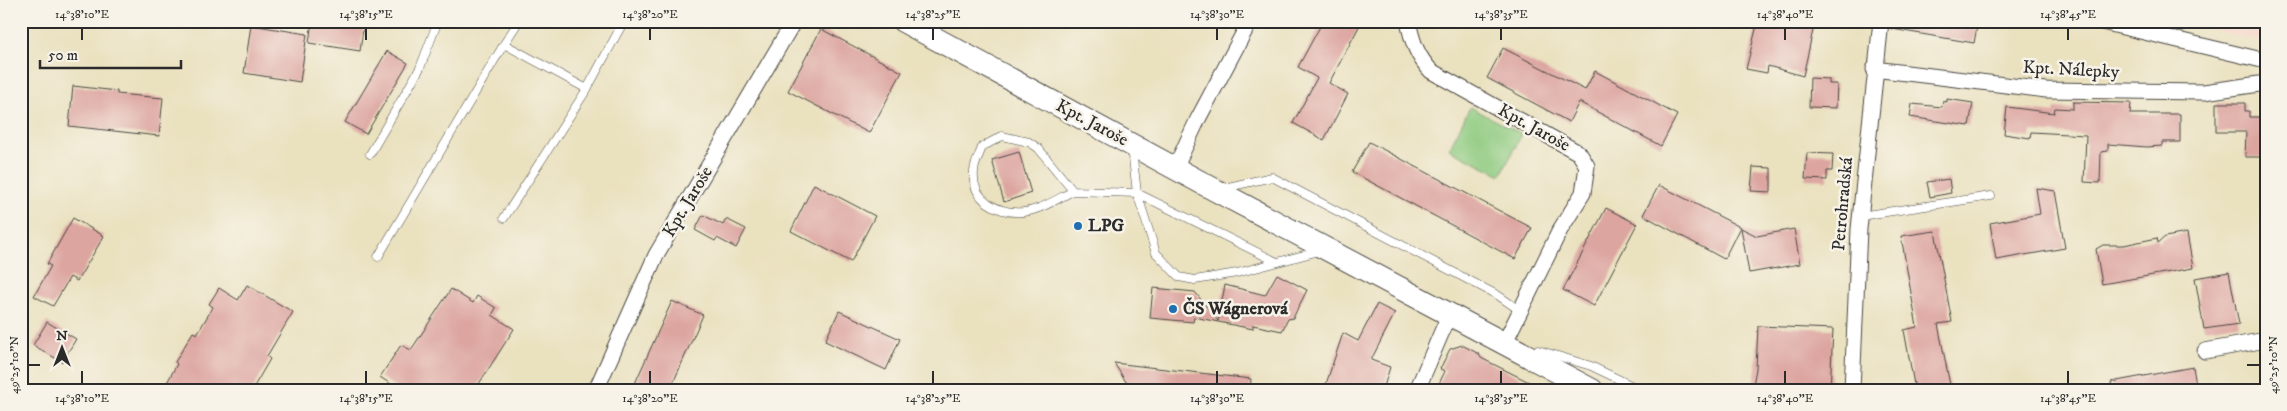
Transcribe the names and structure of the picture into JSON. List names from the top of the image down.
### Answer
{
  "streets": {
    "street": ["Kpt. Nálepky", "Kpt. Jaroše", "Petrohradská"]
  },
  "crossings": [
    ["Kpt. Nálepky", "Petrohradská"]
  ],
  "places": ["LPG", "ČS Wágnerová"],
  "scale_bar": "50 m",
  "north": "top",
  "coordinates": [
    "14°38'10\"E",
    "14°38'15\"E",
    "14°38'20\"E",
    "14°38'25\"E",
    "14°38'30\"E",
    "14°38'35\"E",
    "14°38'40\"E",
    "14°38'45\"E",
    "49°25'10\"N"
  ]
}
